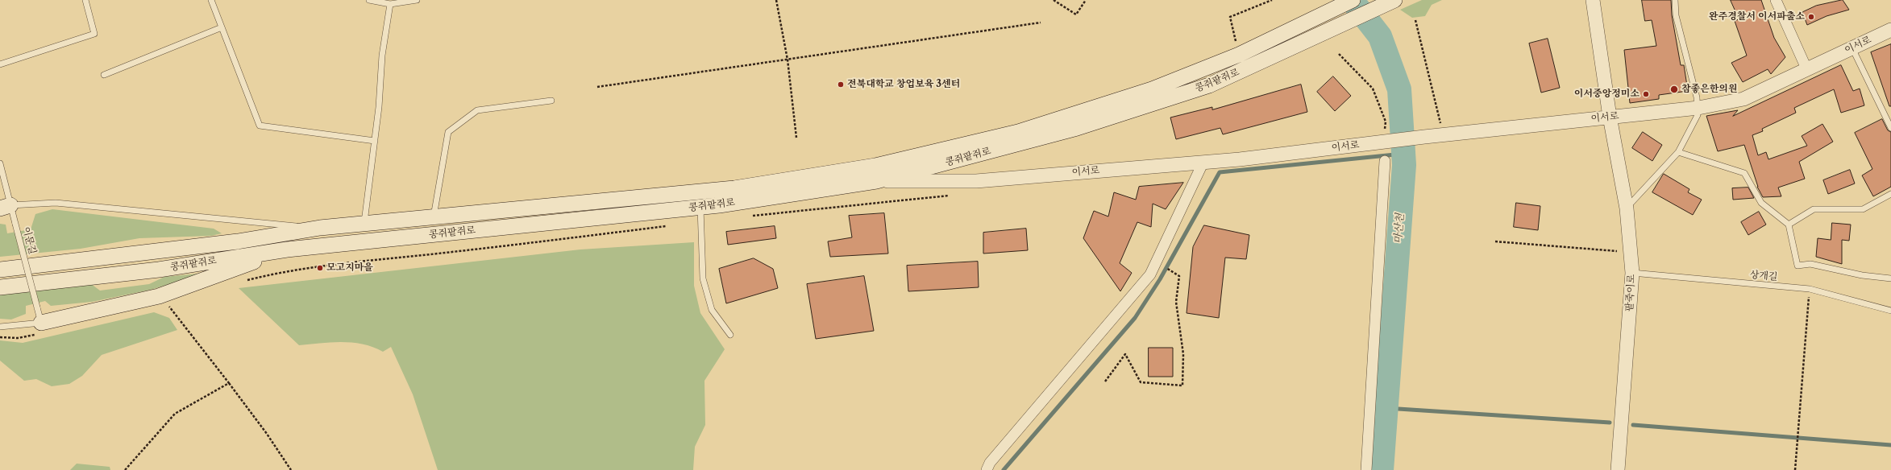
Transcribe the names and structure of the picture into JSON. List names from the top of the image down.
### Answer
{
  "streets": {
    "main road": ["콩쥐팥쥐로"],
    "street": ["이서로", "팥죽이로"],
    "lane": ["이문길", "상개길"]
  },
  "crossings": [
    ["이서로", "콩쥐팥쥐로"],
    ["이서로", "팥죽이로"],
    ["상개길", "팥죽이로"]
  ],
  "water": ["마산천"],
  "places": [
    "완주경찰서 이서파출소",
    "전북대학교 창업보육 3센터",
    "참좋은한의원",
    "이서중앙정미소",
    "모고지마을"
  ]
}
